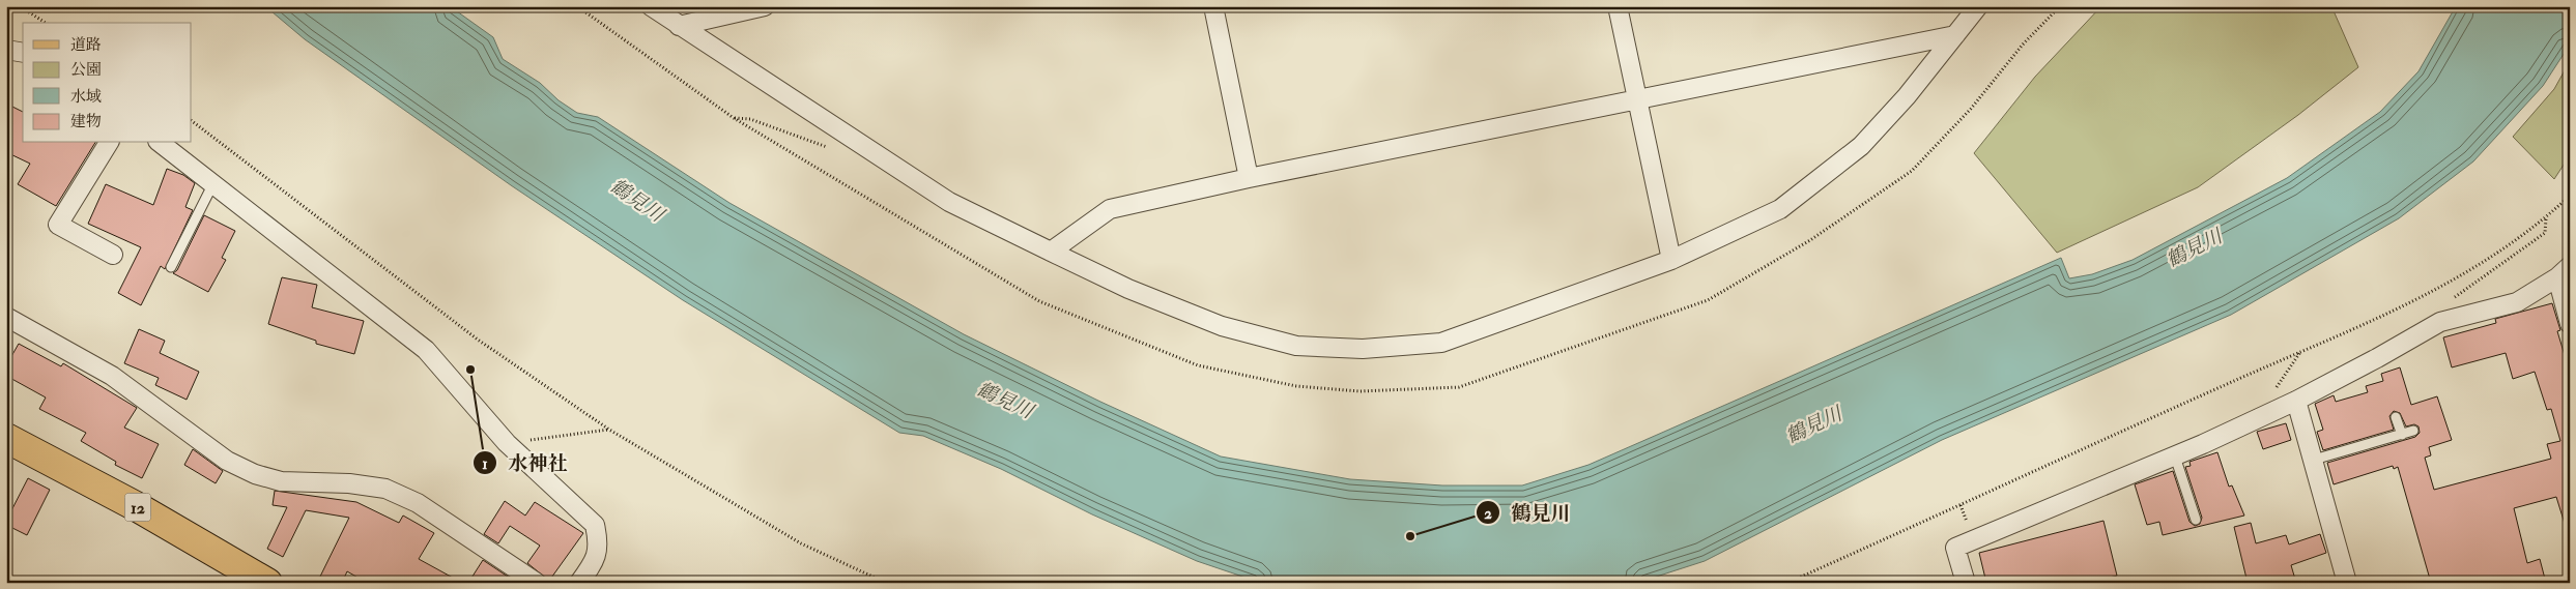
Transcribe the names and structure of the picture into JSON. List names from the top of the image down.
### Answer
{
  "streets": {
    "main road": ["12"]
  },
  "water": ["鶴見川"],
  "places": ["水神社", "鶴見川"],
  "legend": [
    "道路",
    "公園",
    "水域",
    "建物"
  ]
}
